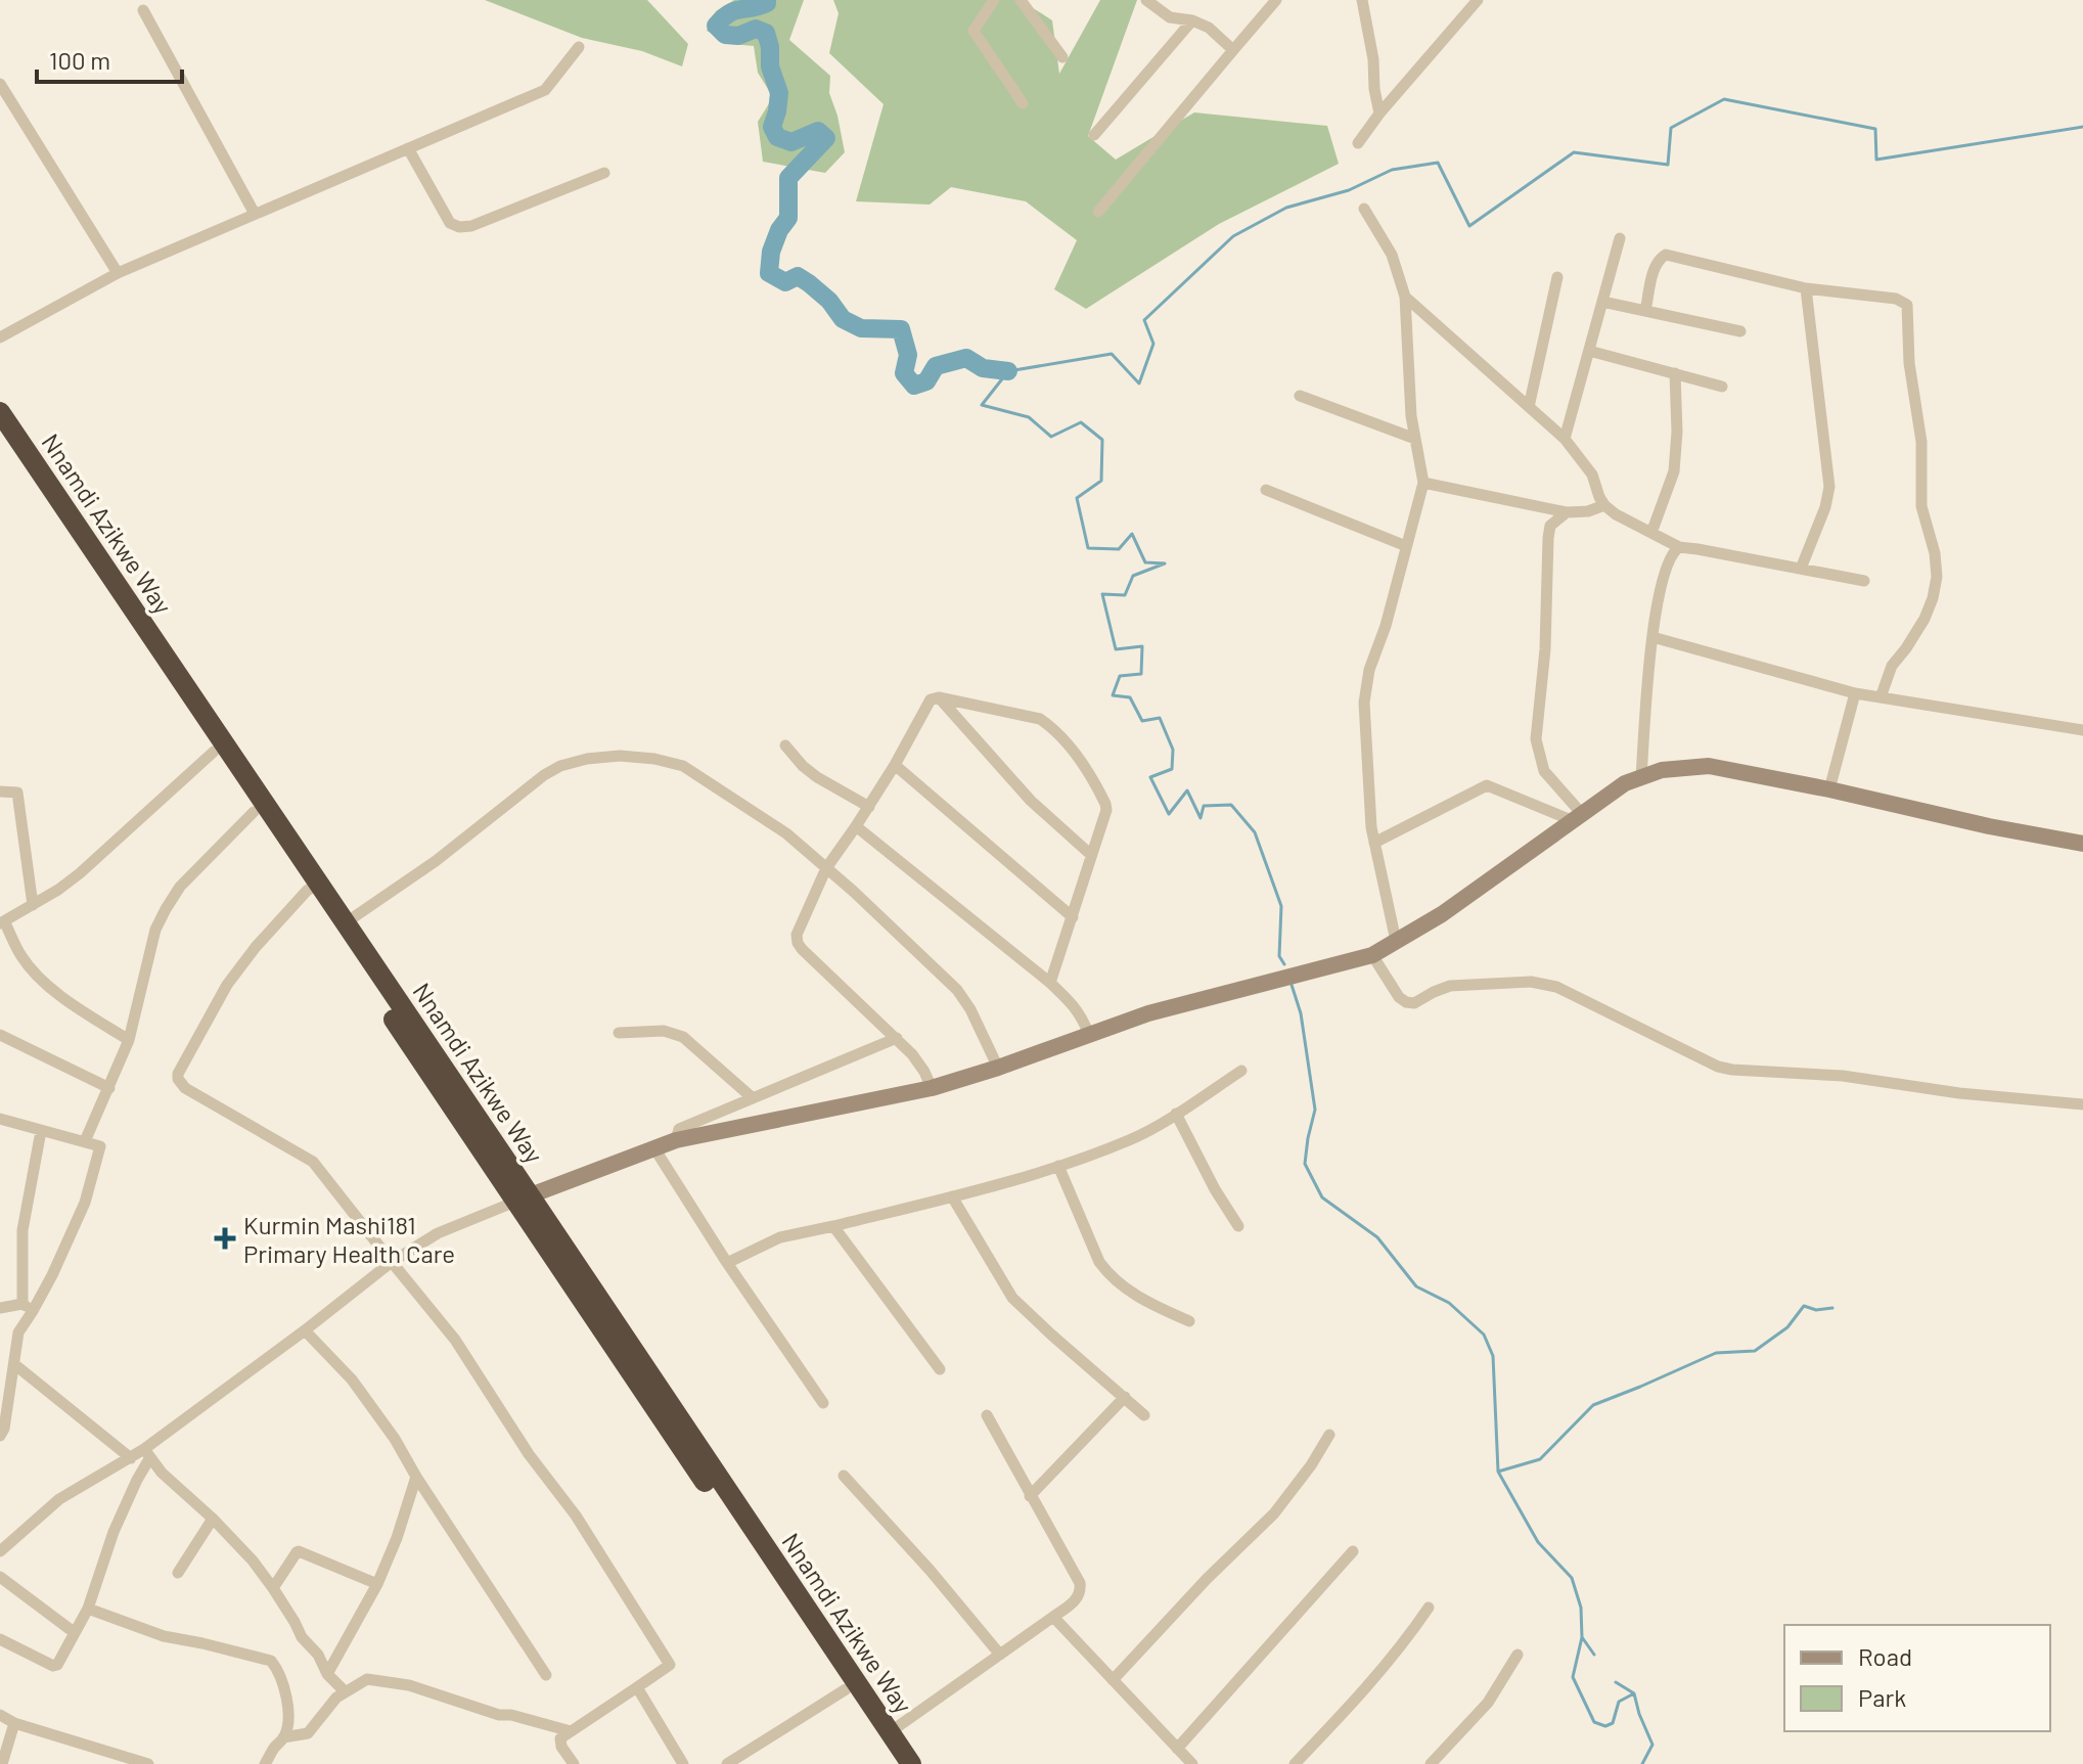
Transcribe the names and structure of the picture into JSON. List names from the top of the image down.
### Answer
{
  "streets": {
    "highway": ["Nnamdi Azikwe Way"]
  },
  "places": {
    "health": ["Kurmin Mashi181 Primary Health Care"]
  },
  "legend": ["Road", "Park"],
  "scale_bar": "100 m"
}
